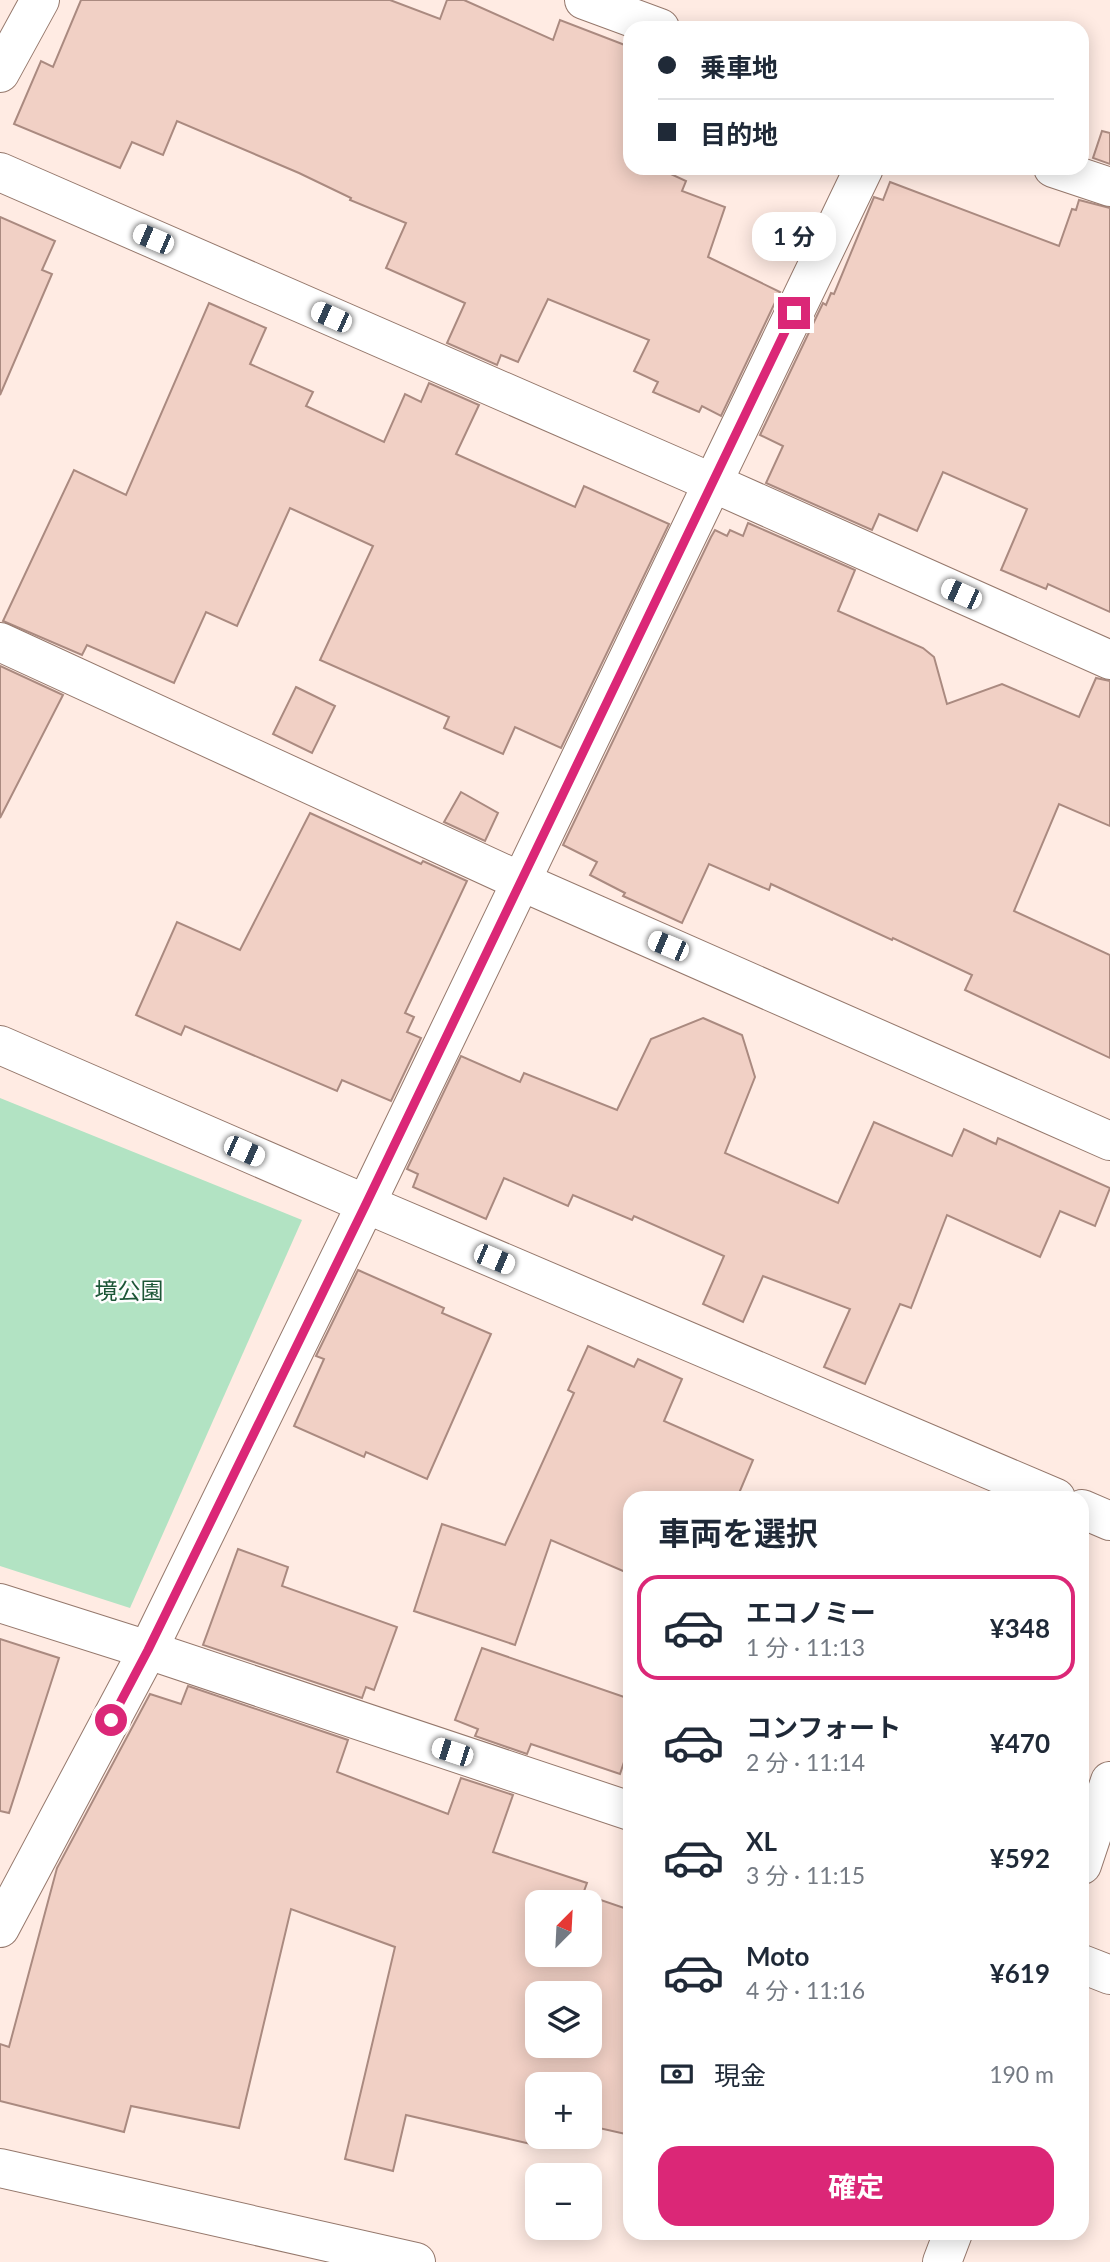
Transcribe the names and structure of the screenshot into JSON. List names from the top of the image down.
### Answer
{
  "parks": ["境公園"],
  "north": "top right",
  "page": {
    "banner": ["乗車地", "目的地"],
    "bubble": "1 分",
    "heading": "車両を選択",
    "list": [
      {
        "name": "エコノミー",
        "note": "1 分 · 11:13",
        "value": "¥348"
      },
      {
        "name": "コンフォート",
        "note": "2 分 · 11:14",
        "value": "¥470"
      },
      {
        "name": "XL",
        "note": "3 分 · 11:15",
        "value": "¥592"
      },
      {
        "name": "Moto",
        "note": "4 分 · 11:16",
        "value": "¥619"
      }
    ],
    "map_buttons": ["+", "−"],
    "pay": ["現金", "190 m"],
    "buttons": "確定"
  }
}
